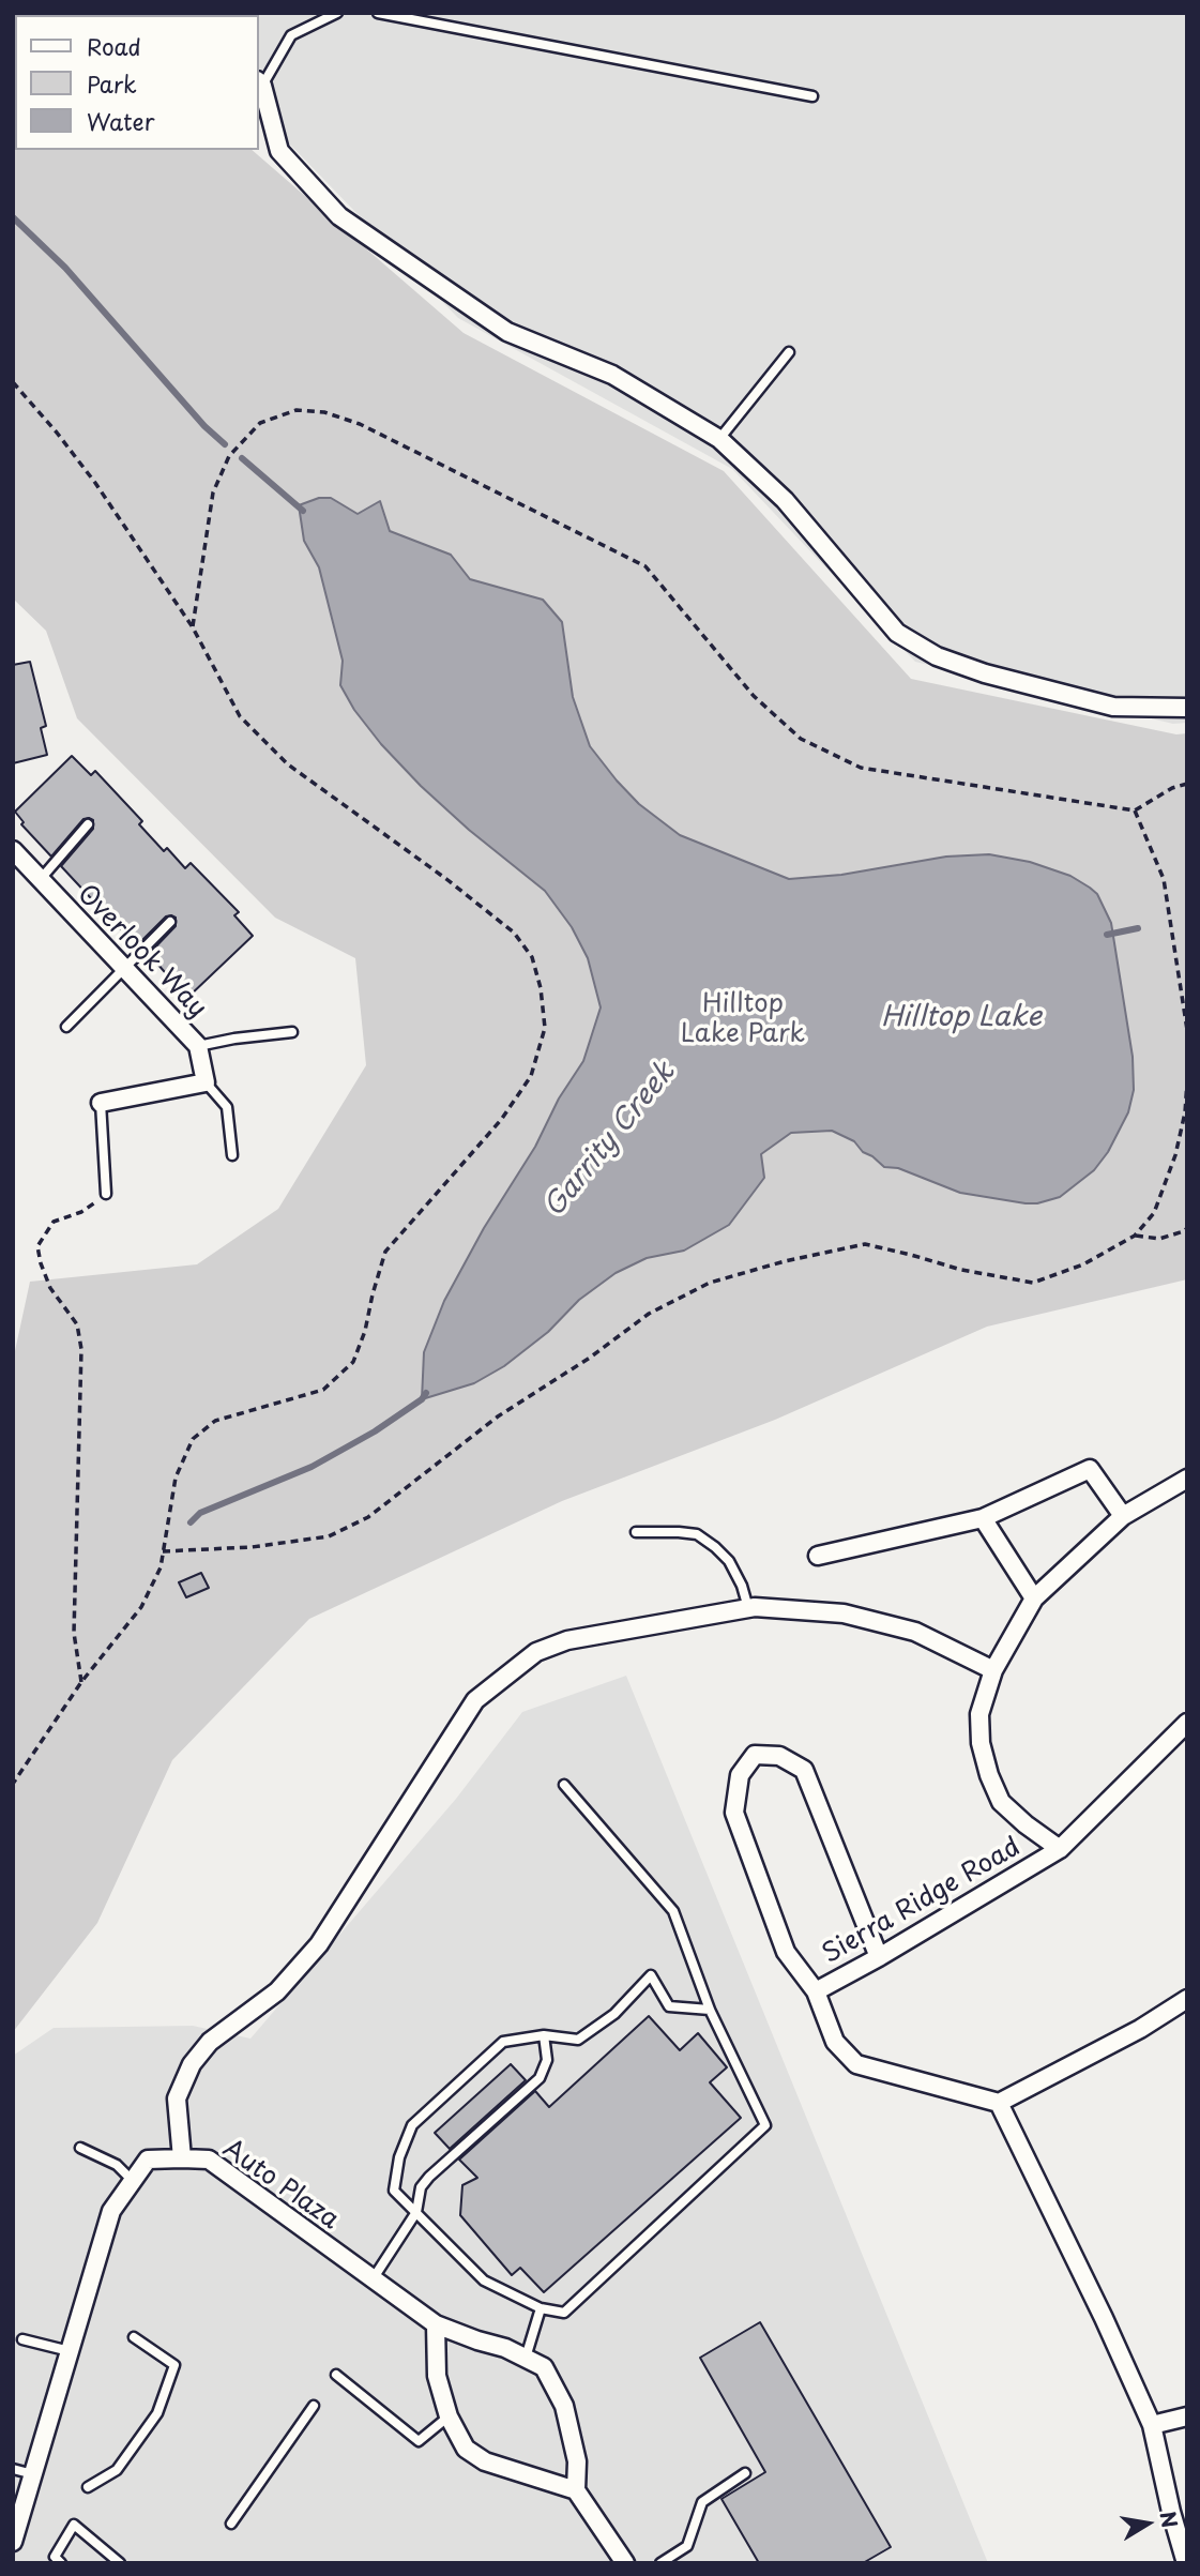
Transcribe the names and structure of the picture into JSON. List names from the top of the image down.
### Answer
{
  "streets": {
    "street": ["Overlook Way", "Sierra Ridge Road", "Auto Plaza"]
  },
  "water": ["Hilltop Lake", "Garrity Creek"],
  "parks": ["Hilltop Lake Park"],
  "legend": ["Road", "Park", "Water"],
  "north": "right"
}
